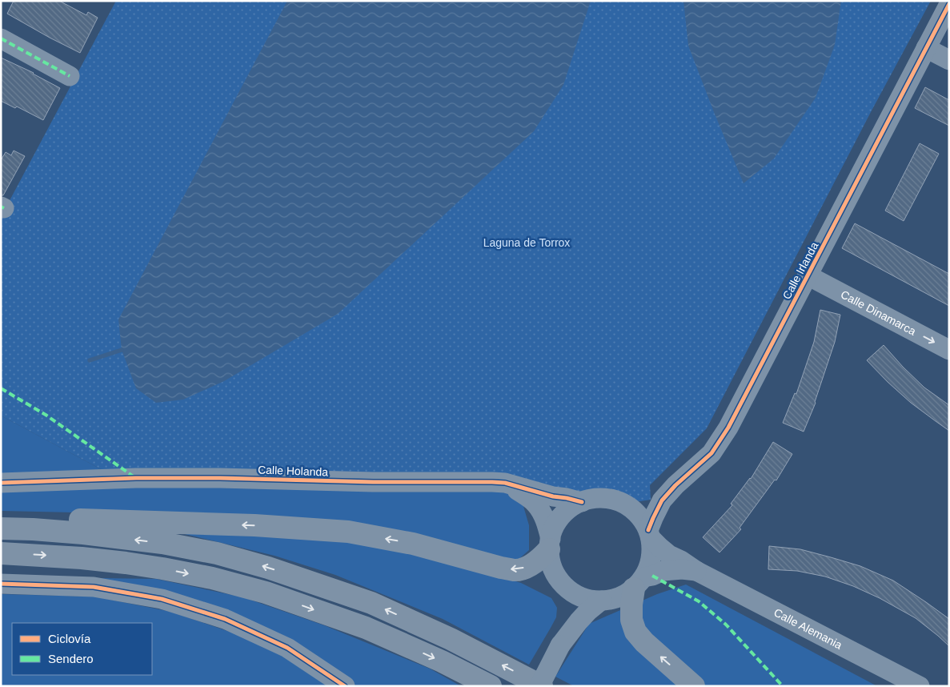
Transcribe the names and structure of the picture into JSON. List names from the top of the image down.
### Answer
{
  "streets": {
    "street": [
      "Calle Irlanda",
      "Calle Dinamarca",
      "Calle Holanda",
      "Calle Alemania"
    ]
  },
  "crossings": [
    ["Calle Irlanda", "Calle Dinamarca"],
    ["Calle Irlanda", "Calle Holanda"],
    ["Calle Irlanda", "Calle Alemania"],
    ["Calle Holanda", "Calle Alemania"]
  ],
  "one_way": ["Calle Dinamarca"],
  "parks": ["Laguna de Torrox"],
  "legend": ["Ciclovía", "Sendero"]
}
